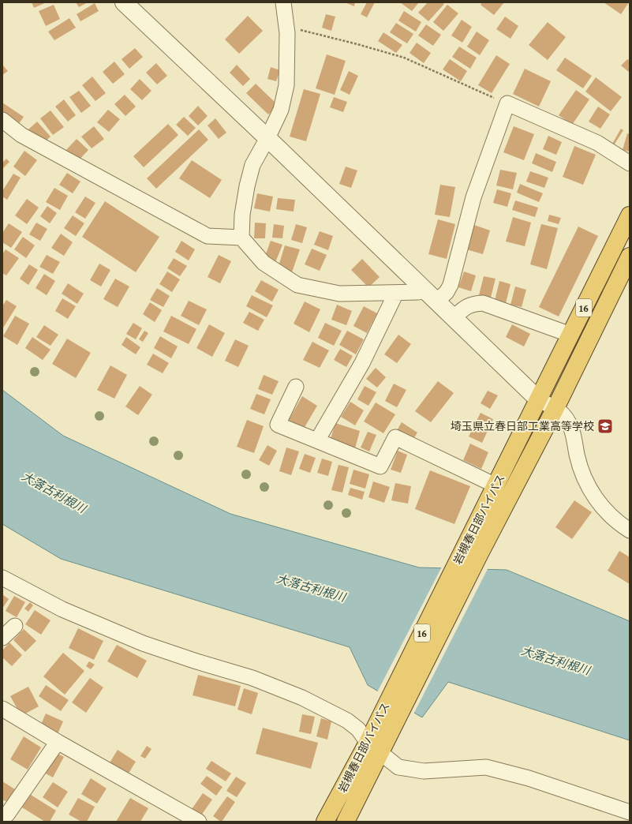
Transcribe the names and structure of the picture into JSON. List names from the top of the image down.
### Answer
{
  "streets": {
    "highway": ["16", "岩槻春日部バイパス"]
  },
  "water": ["大落古利根川"],
  "places": {
    "school or university": ["埼玉県立春日部工業高等学校"]
  }
}
